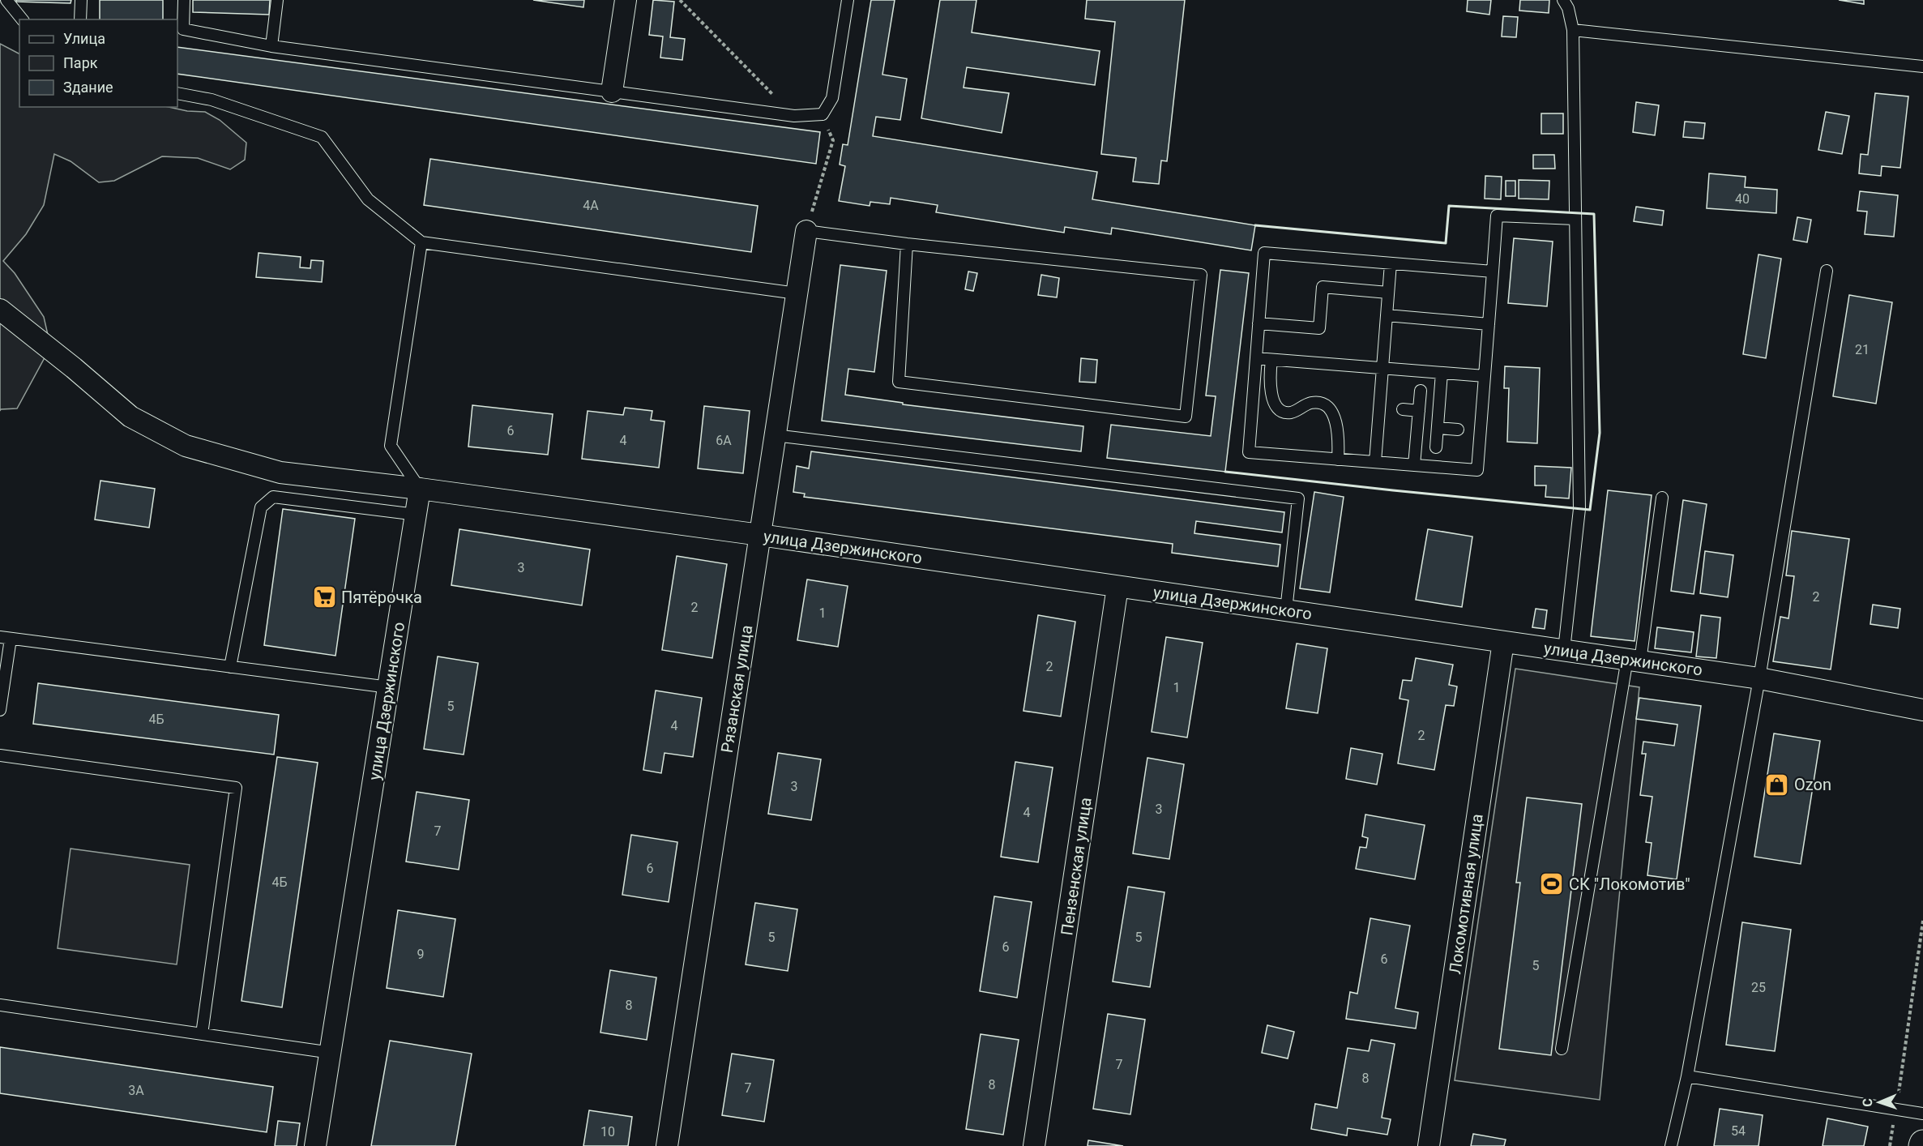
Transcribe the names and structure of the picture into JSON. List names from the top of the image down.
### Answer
{
  "streets": {
    "street": [
      "улица Дзержинского",
      "Рязанская улица",
      "Пензенская улица",
      "Локомотивная улица"
    ]
  },
  "crossings": [
    ["улица Дзержинского", "Рязанская улица"],
    ["улица Дзержинского", "Пензенская улица"],
    ["улица Дзержинского", "Локомотивная улица"]
  ],
  "places": {
    "supermarket": ["Пятёрочка"],
    "shop": ["Ozon"],
    "sports": ["СК \"Локомотив\""]
  },
  "house_numbers": [
    "40",
    "4А",
    "21",
    "6",
    "4",
    "6А",
    "3",
    "2",
    "2",
    "1",
    "2",
    "1",
    "5",
    "4Б",
    "4",
    "2",
    "3",
    "3",
    "4",
    "7",
    "6",
    "4Б",
    "5",
    "5",
    "6",
    "9",
    "6",
    "5",
    "25",
    "8",
    "7",
    "8",
    "8",
    "7",
    "3А",
    "54",
    "10"
  ],
  "legend": ["Улица", "Парк", "Здание"],
  "north": "left"
}
